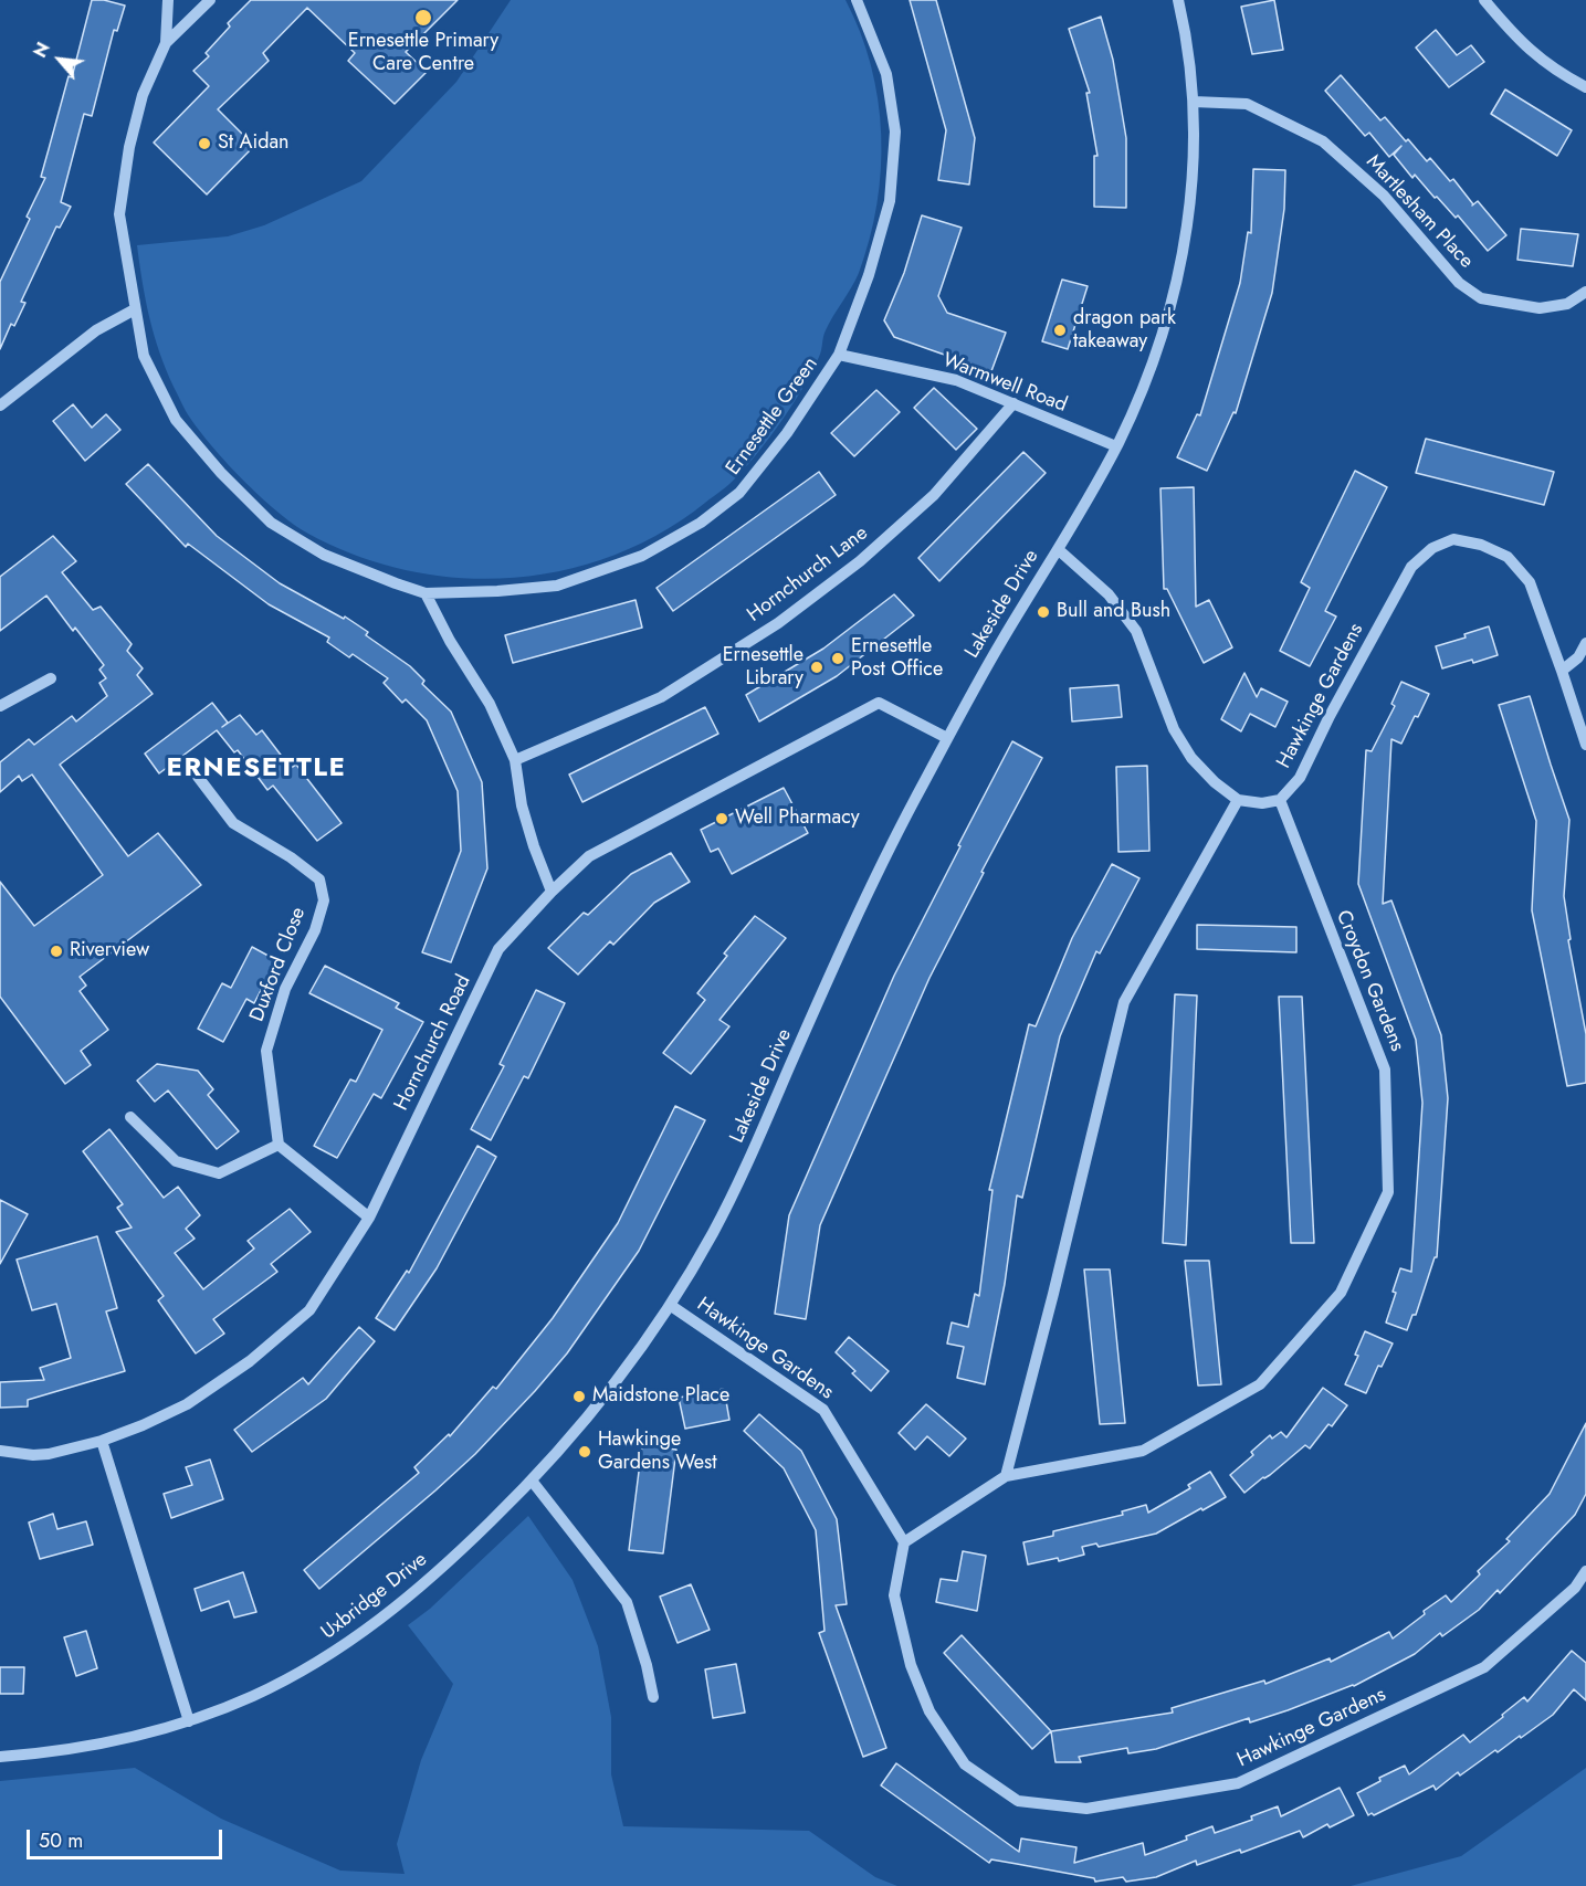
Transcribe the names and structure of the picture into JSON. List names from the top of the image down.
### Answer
{
  "streets": {
    "street": [
      "Martlesham Place",
      "Warmwell Road",
      "Ernesettle Green",
      "Hornchurch Lane",
      "Lakeside Drive",
      "Hawkinge Gardens",
      "Duxford Close",
      "Croydon Gardens",
      "Hornchurch Road",
      "Uxbridge Drive"
    ]
  },
  "crossings": [
    ["Martlesham Place", "Lakeside Drive"],
    ["Warmwell Road", "Ernesettle Green"],
    ["Warmwell Road", "Hornchurch Lane"],
    ["Warmwell Road", "Lakeside Drive"],
    ["Lakeside Drive", "Hawkinge Gardens"],
    ["Lakeside Drive", "Hornchurch Road"],
    ["Lakeside Drive", "Uxbridge Drive"],
    ["Hawkinge Gardens", "Croydon Gardens"],
    ["Hawkinge Gardens", "Uxbridge Drive"]
  ],
  "districts": ["ERNESETTLE"],
  "places": [
    "Ernesettle Primary Care Centre",
    "St Aidan",
    "dragon park takeaway",
    "Bull and Bush",
    "Ernesettle Post Office",
    "Ernesettle Library",
    "Well Pharmacy",
    "Riverview",
    "Maidstone Place",
    "Hawkinge Gardens West"
  ],
  "scale_bar": "50 m",
  "north": "top left"
}
